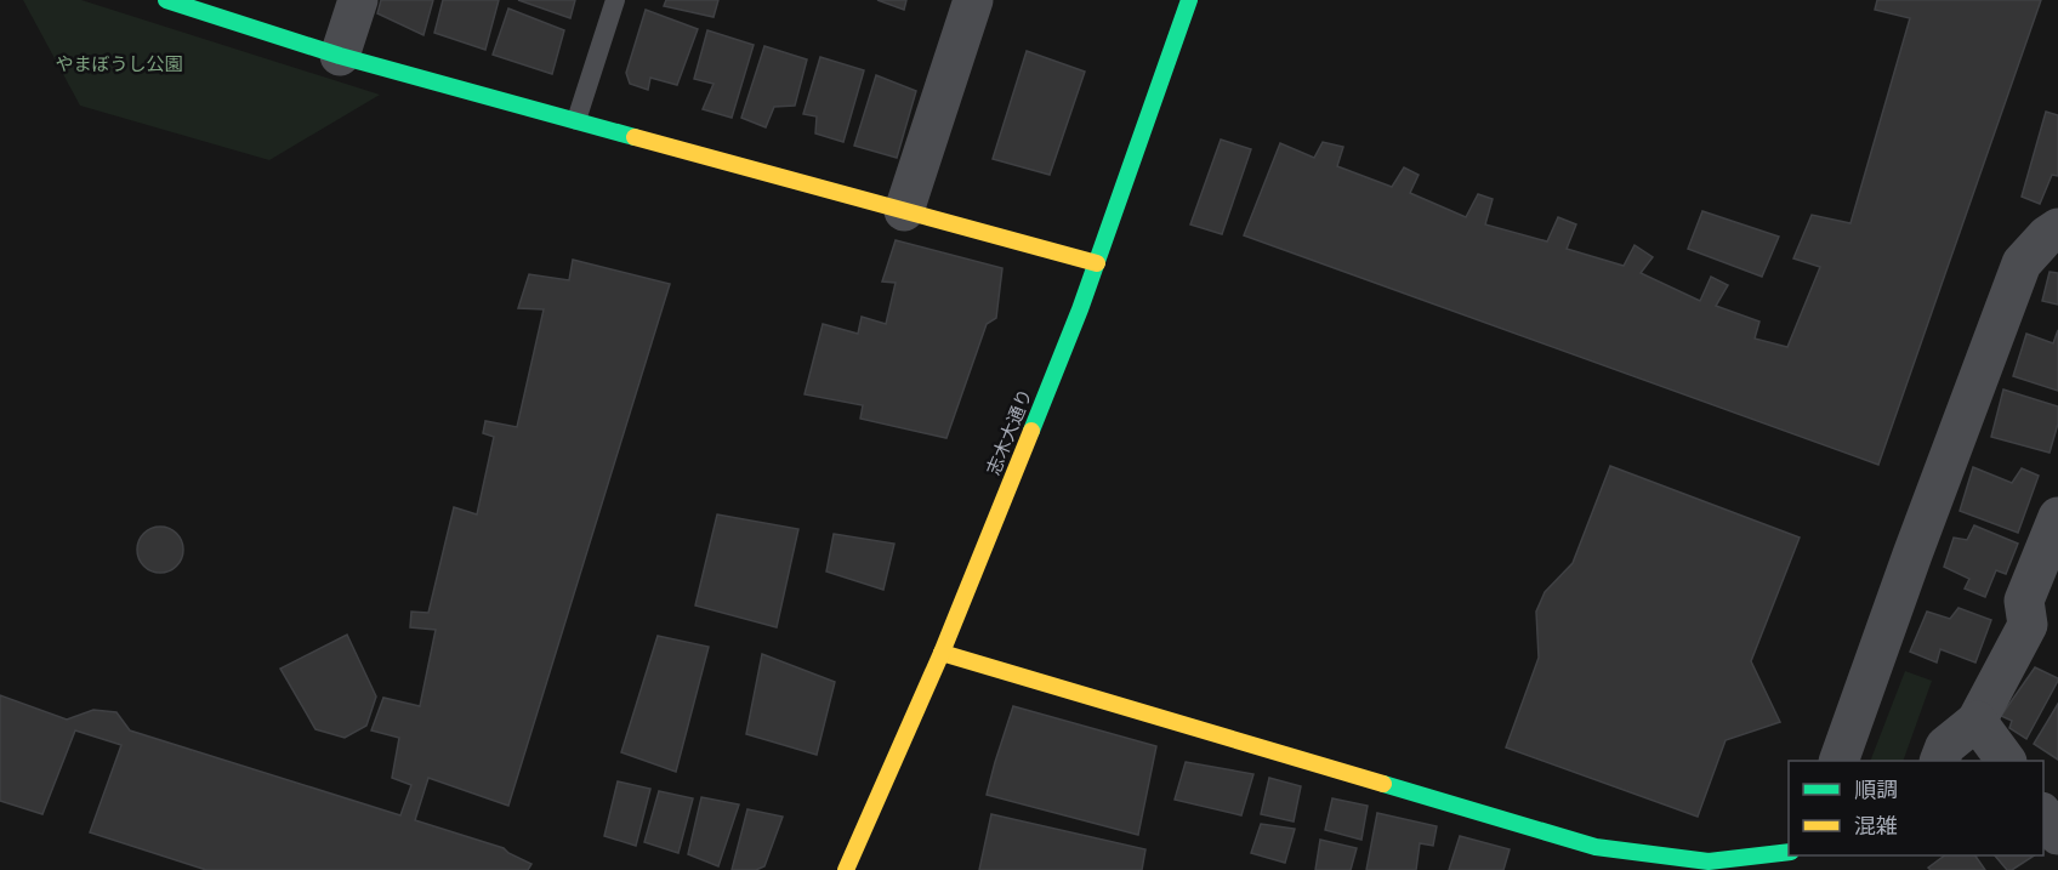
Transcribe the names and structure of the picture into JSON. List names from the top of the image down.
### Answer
{
  "streets": {
    "street": ["志木大通り"]
  },
  "parks": ["やまぼうし公園"],
  "legend": ["順調", "混雑"]
}
